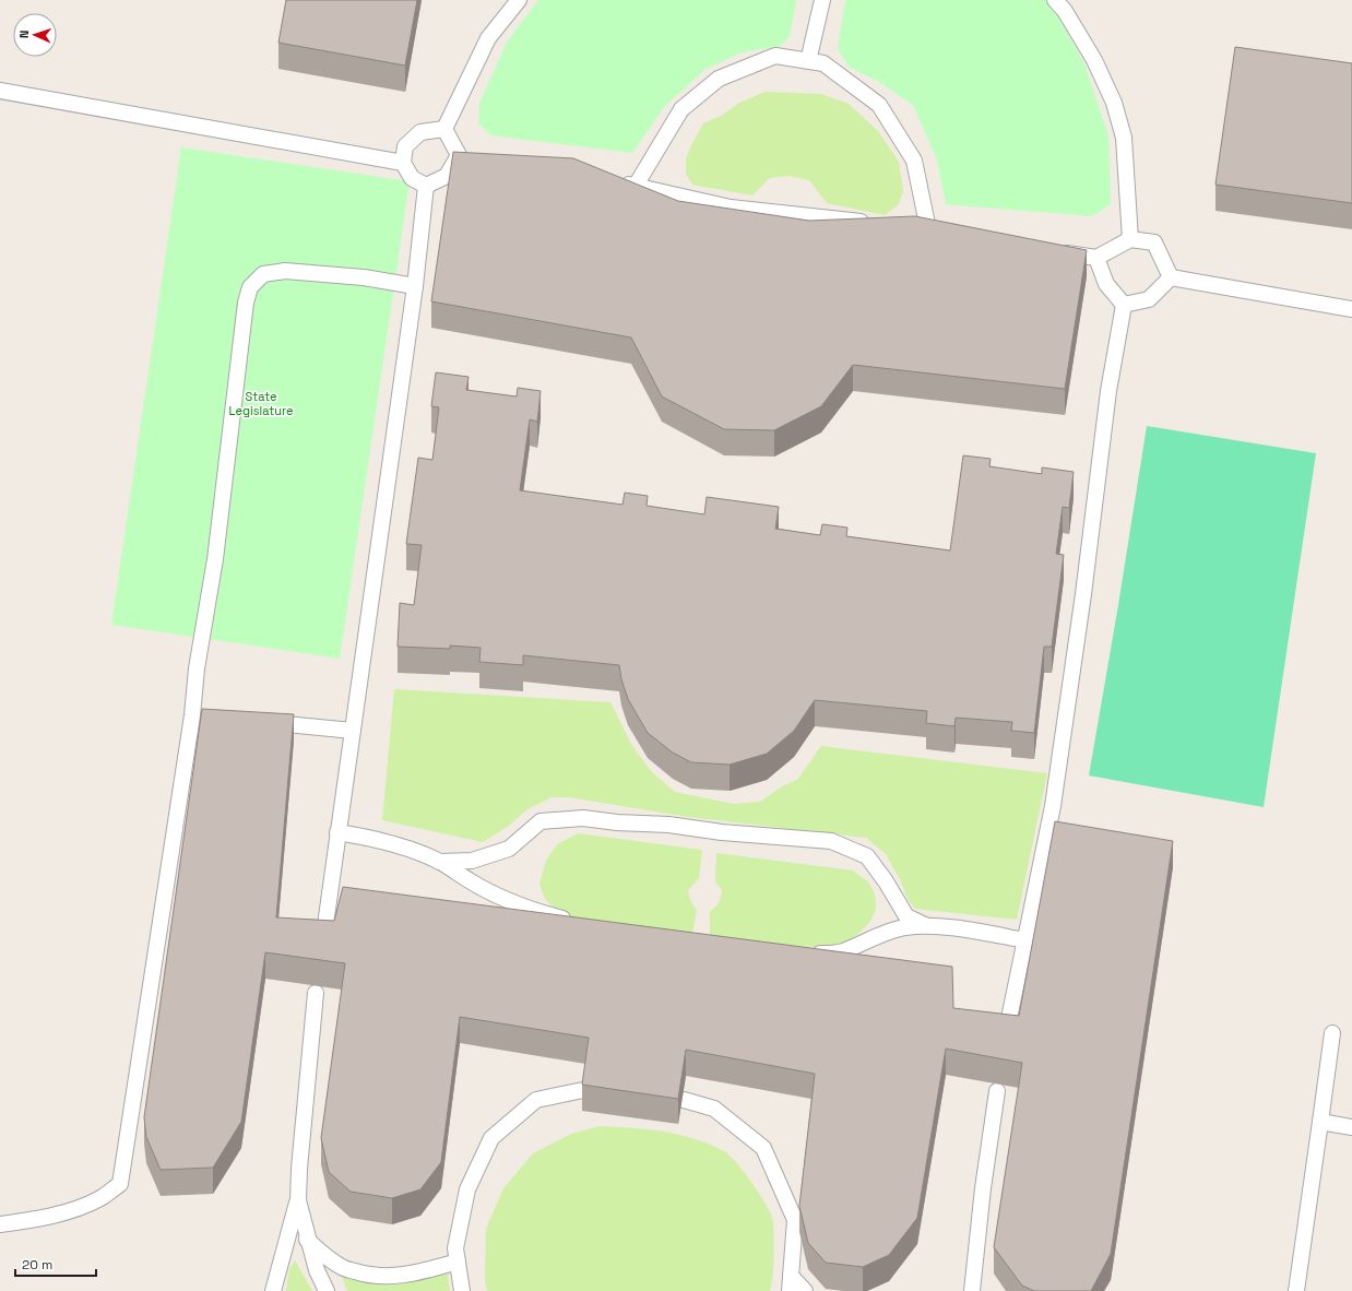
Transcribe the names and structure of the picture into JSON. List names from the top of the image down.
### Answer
{
  "parks": ["State Legislature"],
  "scale_bar": "20 m",
  "north": "left"
}
